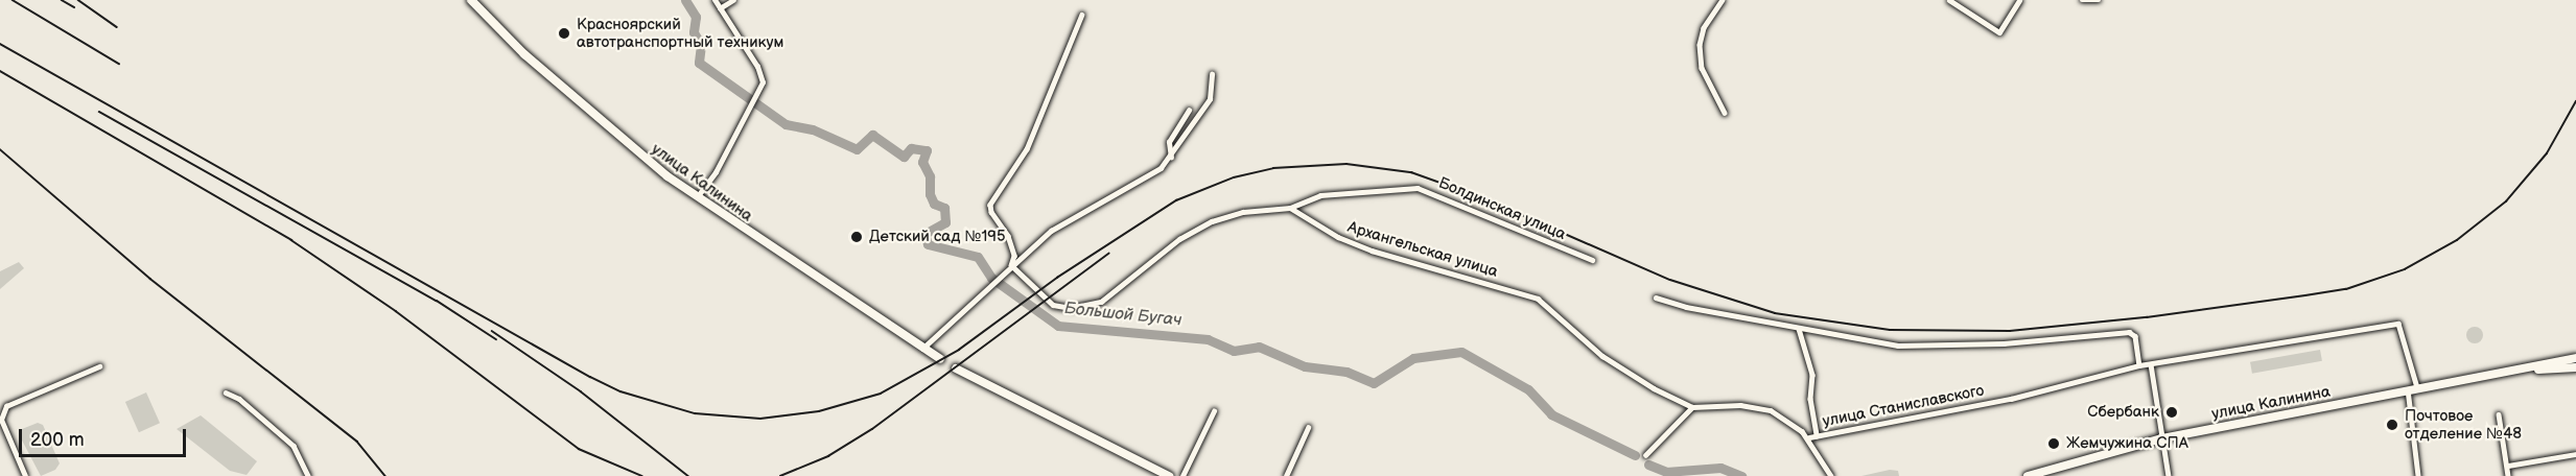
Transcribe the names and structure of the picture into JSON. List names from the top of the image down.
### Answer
{
  "streets": {
    "main road": ["улица Калинина"],
    "street": ["Болдинская улица", "Архангельская улица", "улица Станиславского"]
  },
  "crossings": [
    ["улица Калинина", "улица Станиславского"],
    ["Болдинская улица", "Архангельская улица"]
  ],
  "water": ["Большой Бугач"],
  "places": [
    "Красноярский автотранспортный техникум",
    "Детский сад №195",
    "Сбербанк",
    "Почтовое отделение №48",
    "Жемчужина СПА"
  ],
  "scale_bar": "200 m"
}
